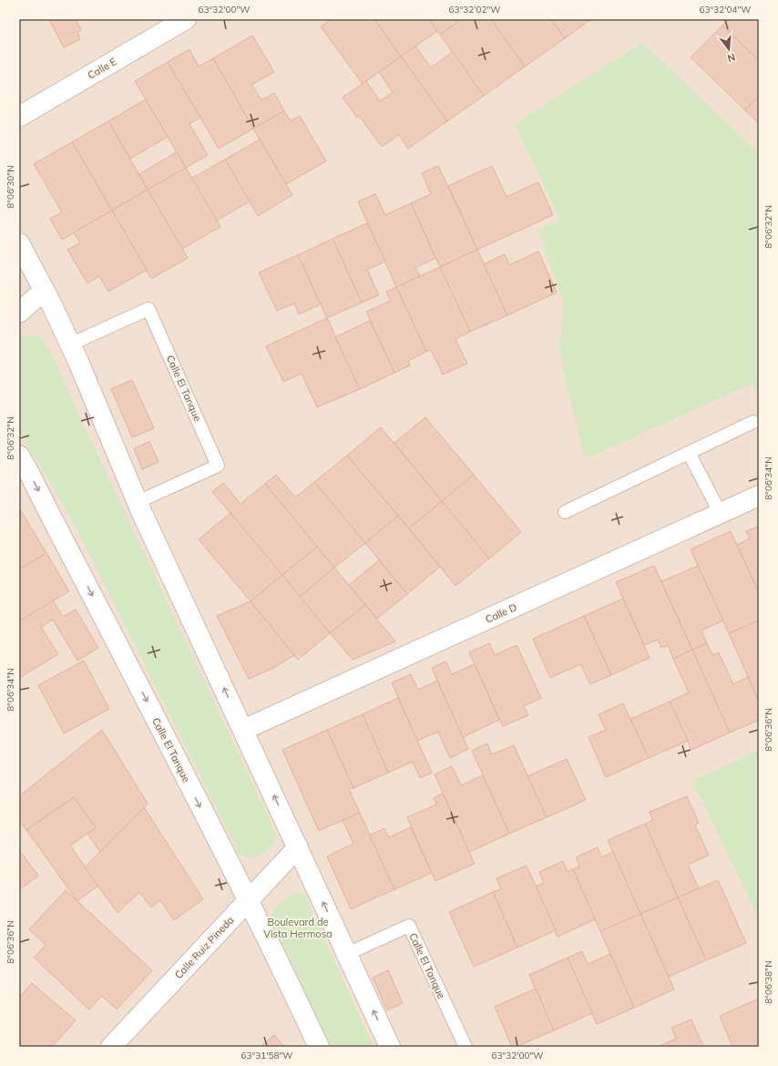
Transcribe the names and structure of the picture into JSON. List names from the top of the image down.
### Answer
{
  "streets": {
    "street": [
      "Calle E",
      "Calle El Tanque",
      "Calle D",
      "Calle Ruiz Pineda"
    ]
  },
  "crossings": [
    ["Calle El Tanque", "Calle Ruiz Pineda"]
  ],
  "one_way": ["Calle El Tanque"],
  "parks": ["Boulevard de Vista Hermosa"],
  "north": "bottom",
  "coordinates": [
    "63°32'00\"W",
    "63°32'02\"W",
    "63°32'04\"W",
    "8°06'30\"N",
    "8°06'32\"N",
    "8°06'34\"N",
    "8°06'36\"N",
    "8°06'38\"N",
    "63°31'58\"W"
  ]
}
